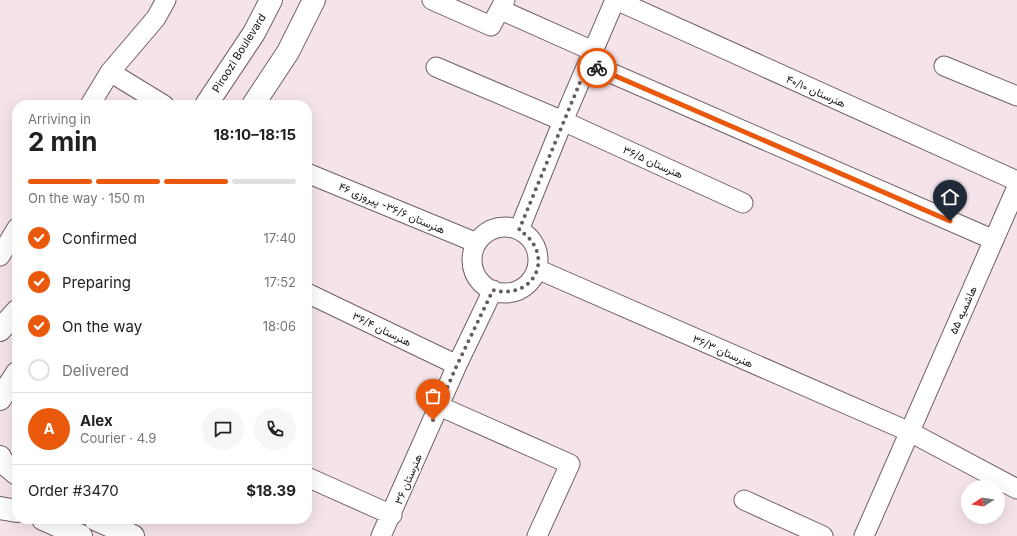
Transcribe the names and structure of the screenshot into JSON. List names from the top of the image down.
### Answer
{
  "streets": {
    "main road": ["Piroozi Boulevard"],
    "street": [
      "هنرستان ۴۰/۱۰",
      "هنرستان ۳۶/۵",
      "هنرستان ۳۶/۶- پیروزی ۴۶",
      "هاشمیه ۵۵",
      "هنرستان ۳۶/۴",
      "هنرستان ۳۶/۳",
      "هنرستان ۳۶"
    ]
  },
  "crossings": [
    ["هنرستان ۳۶/۶- پیروزی ۴۶", "هنرستان ۳۶/۳"],
    ["هنرستان ۳۶/۶- پیروزی ۴۶", "هنرستان ۳۶"],
    ["هاشمیه ۵۵", "هنرستان ۳۶/۳"],
    ["هنرستان ۳۶/۴", "هنرستان ۳۶"],
    ["هنرستان ۳۶/۳", "هنرستان ۳۶"]
  ],
  "north": "left",
  "page": {
    "heading": ["2 min", "Arriving in", "18:10–18:15"],
    "panel": [
      "Alex",
      "Courier · 4.9",
      "Order #3470",
      "$18.39"
    ],
    "bar": "On the way · 150 m",
    "list": [
      ["Confirmed", "17:40"],
      ["Preparing", "17:52"],
      ["On the way", "18:06"],
      "Delivered"
    ],
    "round": "A"
  }
}
